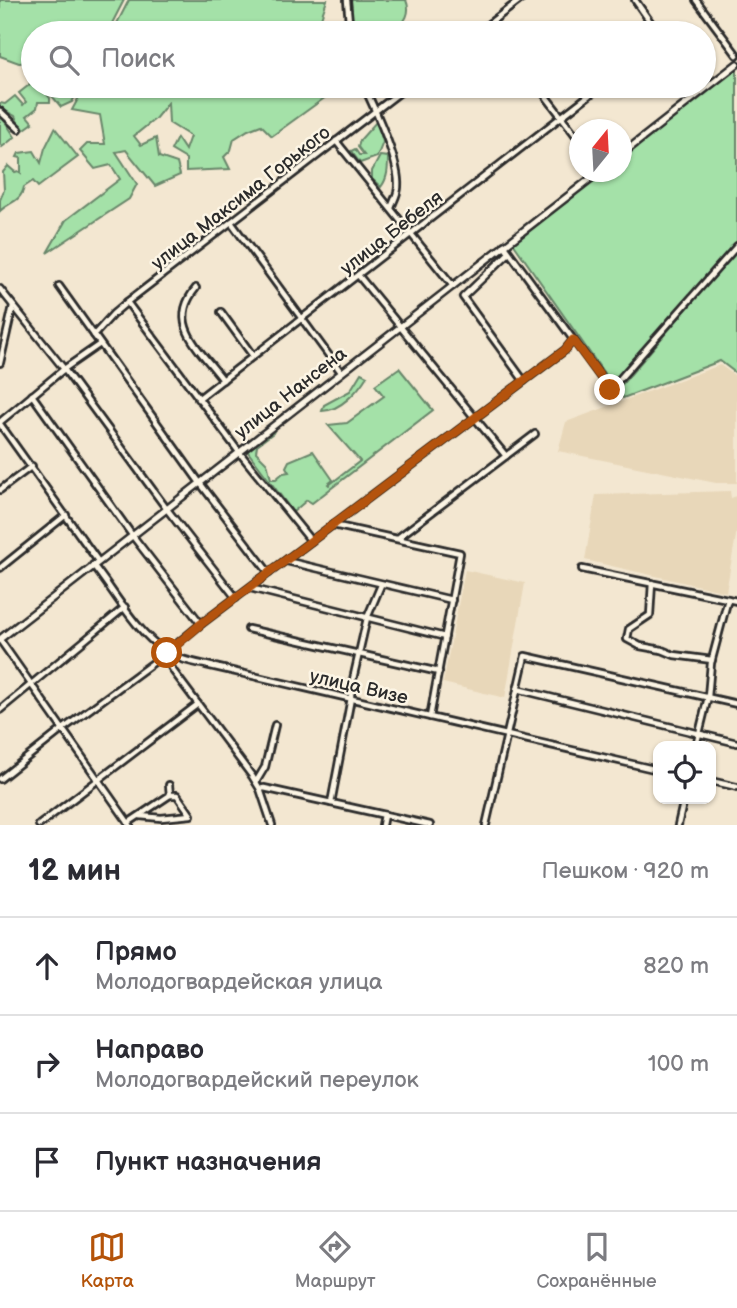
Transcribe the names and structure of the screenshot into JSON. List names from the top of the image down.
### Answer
{
  "streets": {
    "main road": ["улица Нансена"],
    "street": ["улица Максима Горького", "улица Бебеля", "улица Визе"]
  },
  "crossings": [
    ["улица Нансена", "улица Визе"]
  ],
  "north": "top",
  "page": {
    "search": "Поиск",
    "heading": ["12 мин", "Пешком · 920 m"],
    "list": [
      ["Прямо", "Молодогвардейская улица", "820 m"],
      ["Направо", "Молодогвардейский переулок", "100 m"],
      "Пункт назначения"
    ],
    "nav": ["Карта", "Маршрут", "Сохранённые"]
  }
}
